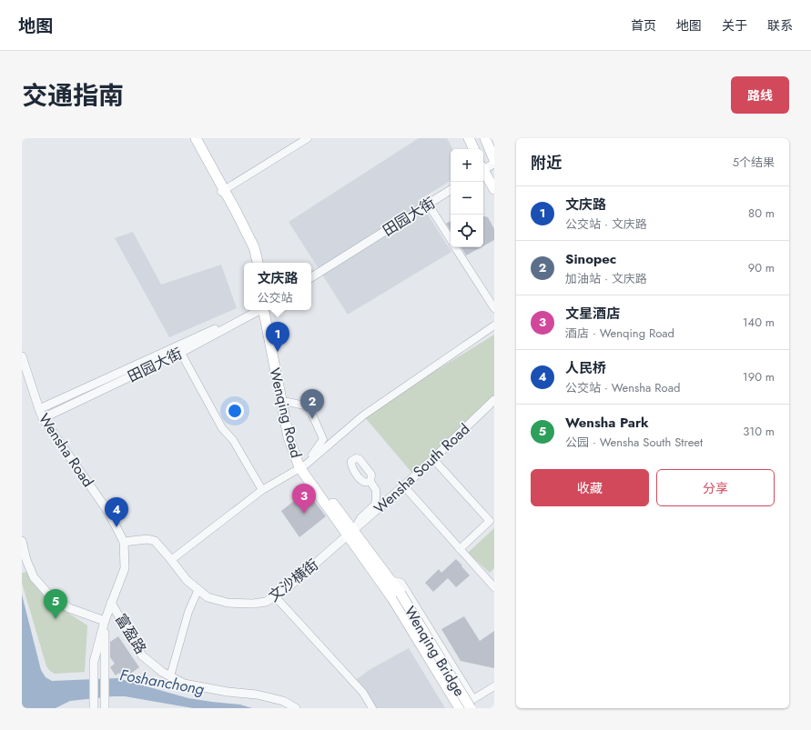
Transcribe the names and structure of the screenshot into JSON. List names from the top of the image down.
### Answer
{
  "streets": {
    "main road": ["Wenqing Road", "Wenqing Bridge"],
    "street": [
      "田园大街",
      "Wensha Road",
      "Wensha South Road",
      "文沙横街",
      "富盈路"
    ]
  },
  "crossings": [
    ["田园大街", "Wensha Road"],
    ["Wenqing Road", "Wensha South Road"],
    ["Wenqing Road", "文沙横街"],
    ["Wenqing Road", "Wenqing Bridge"],
    ["Wensha Road", "文沙横街"],
    ["Wensha Road", "富盈路"],
    ["Wensha South Road", "文沙横街"]
  ],
  "water": ["Foshanchong"],
  "page": {
    "header": "地图",
    "nav": [
      "首页",
      "地图",
      "关于",
      "联系"
    ],
    "title": "交通指南",
    "buttons": [
      "路线",
      ["收藏", "分享"]
    ],
    "heading": ["附近", "5个结果"],
    "map_buttons": ["+", "−"],
    "list": [
      {
        "mark": "1",
        "name": "文庆路",
        "note": "公交站 · 文庆路",
        "value": "80 m"
      },
      {
        "mark": "2",
        "name": "Sinopec",
        "note": "加油站 · 文庆路",
        "value": "90 m"
      },
      {
        "mark": "3",
        "name": "文星酒店",
        "note": "酒店 · Wenqing Road",
        "value": "140 m"
      },
      {
        "mark": "4",
        "name": "人民桥",
        "note": "公交站 · Wensha Road",
        "value": "190 m"
      },
      {
        "mark": "5",
        "name": "Wensha Park",
        "note": "公园 · Wensha South Street",
        "value": "310 m"
      }
    ],
    "popup": ["文庆路", "公交站"],
    "pins": [
      "1",
      "2",
      "3",
      "4",
      "5"
    ]
  }
}
